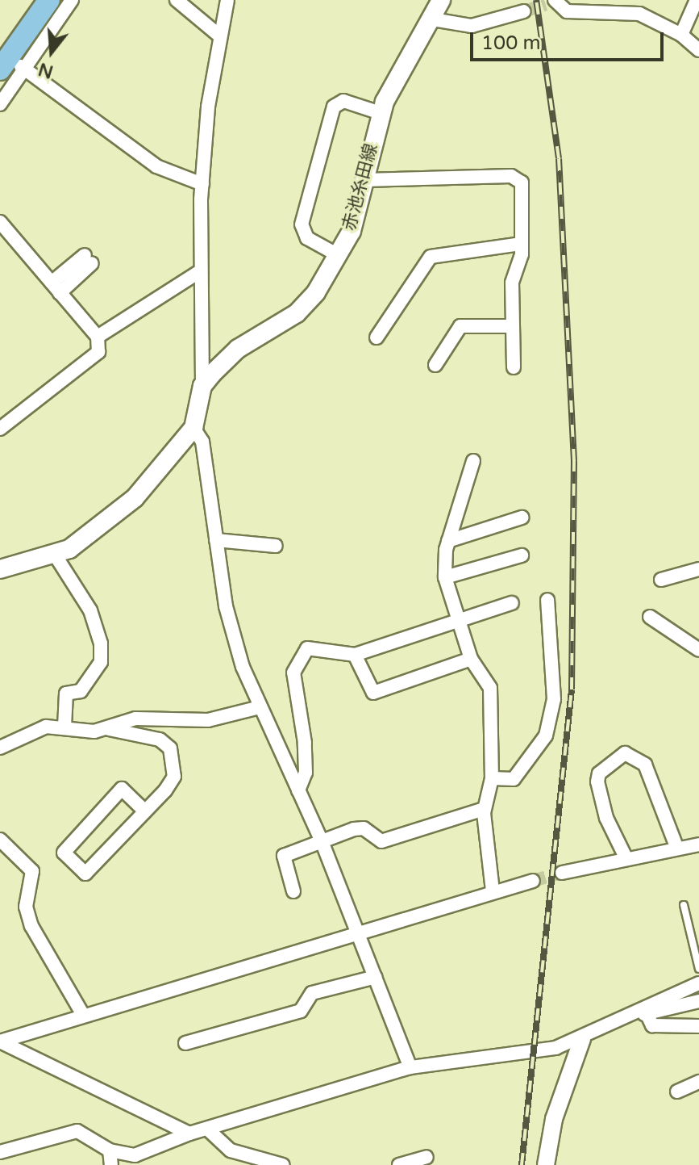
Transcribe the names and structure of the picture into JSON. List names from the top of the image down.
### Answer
{
  "streets": {
    "main road": ["赤池糸田線"]
  },
  "scale_bar": "100 m",
  "north": "bottom"
}
